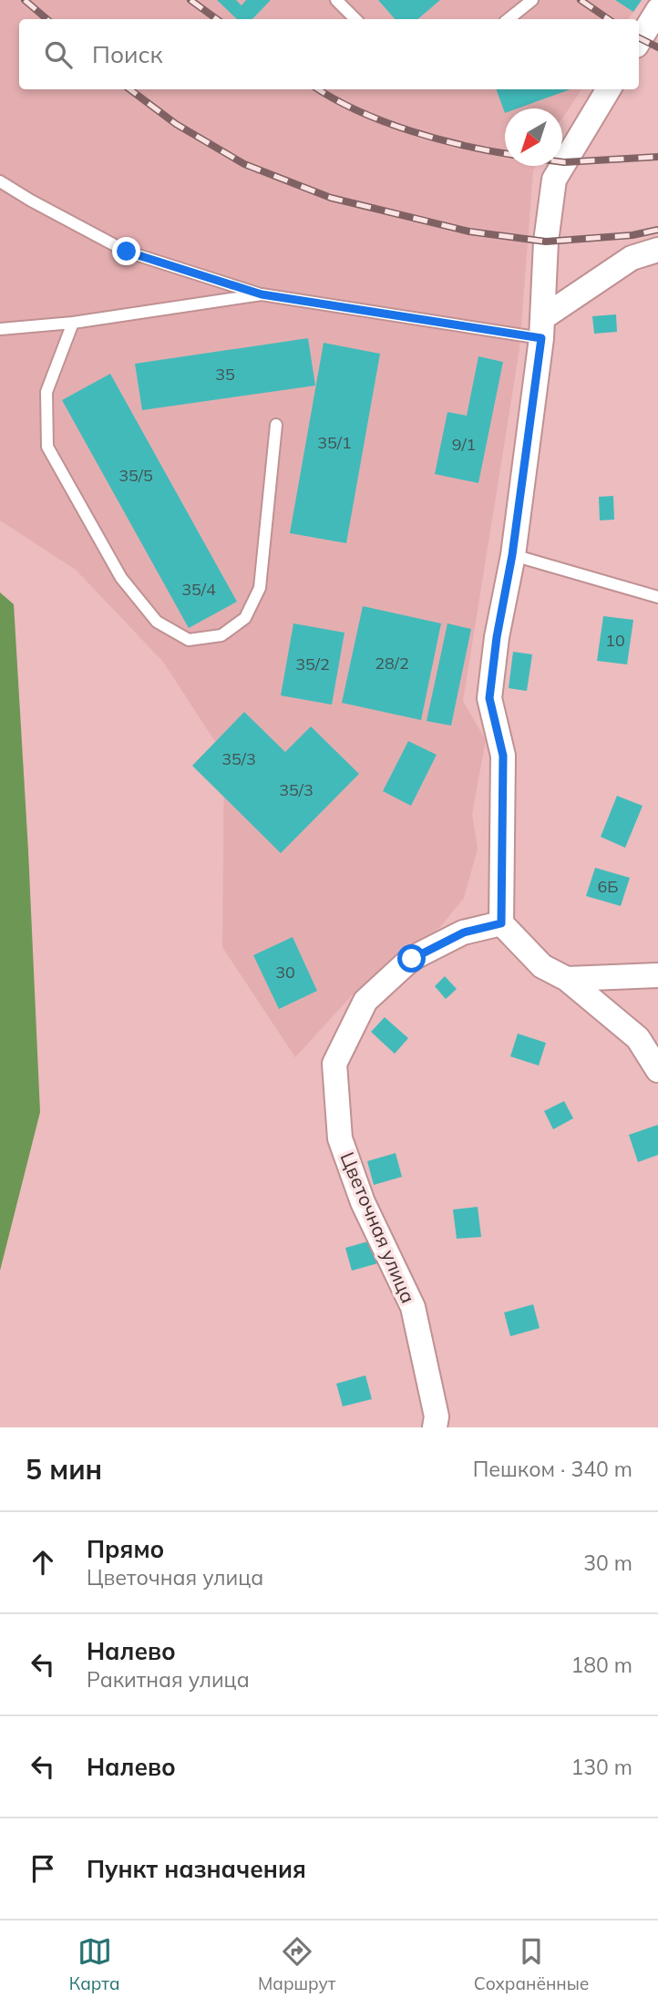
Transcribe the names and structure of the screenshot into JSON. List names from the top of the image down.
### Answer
{
  "streets": {
    "street": ["Цветочная улица"]
  },
  "house_numbers": [
    "35",
    "35/1",
    "9/1",
    "35/5",
    "35/4",
    "10",
    "28/2",
    "35/2",
    "35/3",
    "35/3",
    "6Б",
    "30"
  ],
  "north": "bottom left",
  "page": {
    "search": "Поиск",
    "heading": ["5 мин", "Пешком · 340 m"],
    "list": [
      ["Прямо", "Цветочная улица", "30 m"],
      ["Налево", "Ракитная улица", "180 m"],
      ["Налево", "130 m"],
      "Пункт назначения"
    ],
    "nav": ["Карта", "Маршрут", "Сохранённые"]
  }
}
